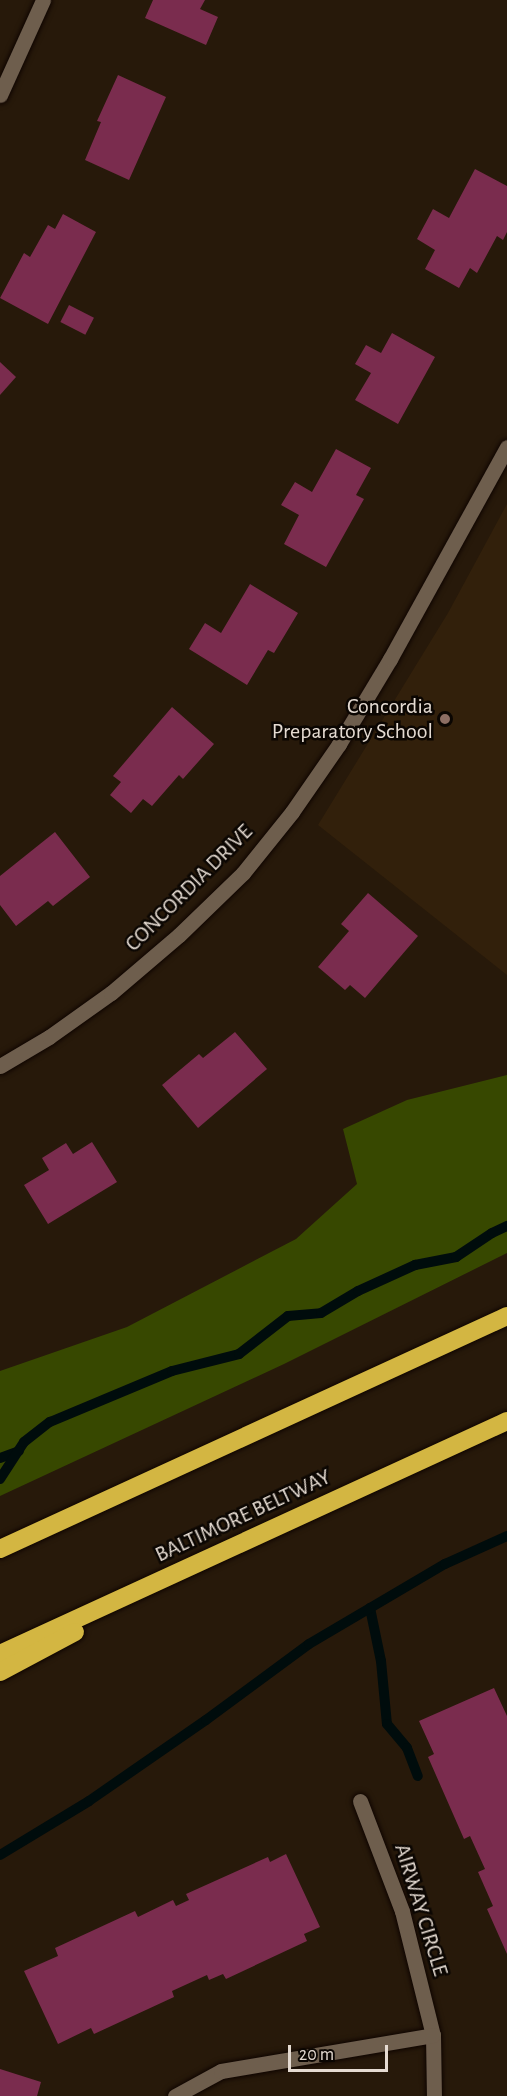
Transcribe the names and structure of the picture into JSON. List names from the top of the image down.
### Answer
{
  "streets": {
    "highway": ["BALTIMORE BELTWAY"],
    "street": ["CONCORDIA DRIVE", "AIRWAY CIRCLE"]
  },
  "places": ["Concordia Preparatory School"],
  "scale_bar": "20 m"
}
